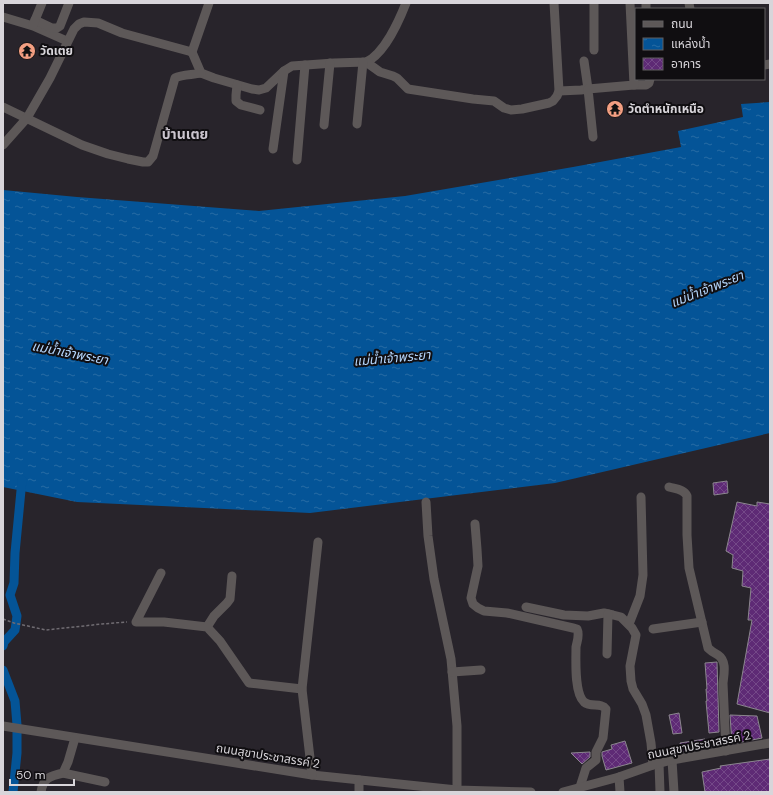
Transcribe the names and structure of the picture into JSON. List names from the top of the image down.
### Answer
{
  "streets": {
    "street": ["ถนนสุขาประชาสรรค์ 2"]
  },
  "districts": ["บ้านเตย"],
  "water": ["แม่น้ำเจ้าพระยา"],
  "places": {
    "temple": ["วัดเตย", "วัดตำหนักเหนือ"]
  },
  "legend": ["ถนน", "แหล่งน้ำ", "อาคาร"],
  "scale_bar": "50 m"
}
